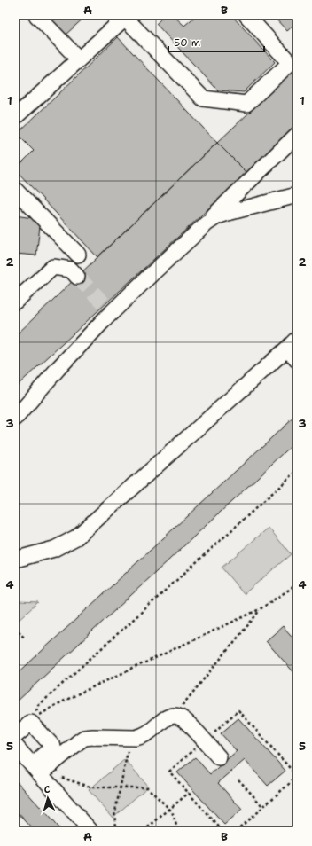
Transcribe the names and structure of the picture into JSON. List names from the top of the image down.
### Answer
{
  "scale_bar": "50 m",
  "north": "top",
  "grid": {
    "columns": ["A", "B"],
    "rows": [
      "1",
      "2",
      "3",
      "4",
      "5"
    ]
  }
}
